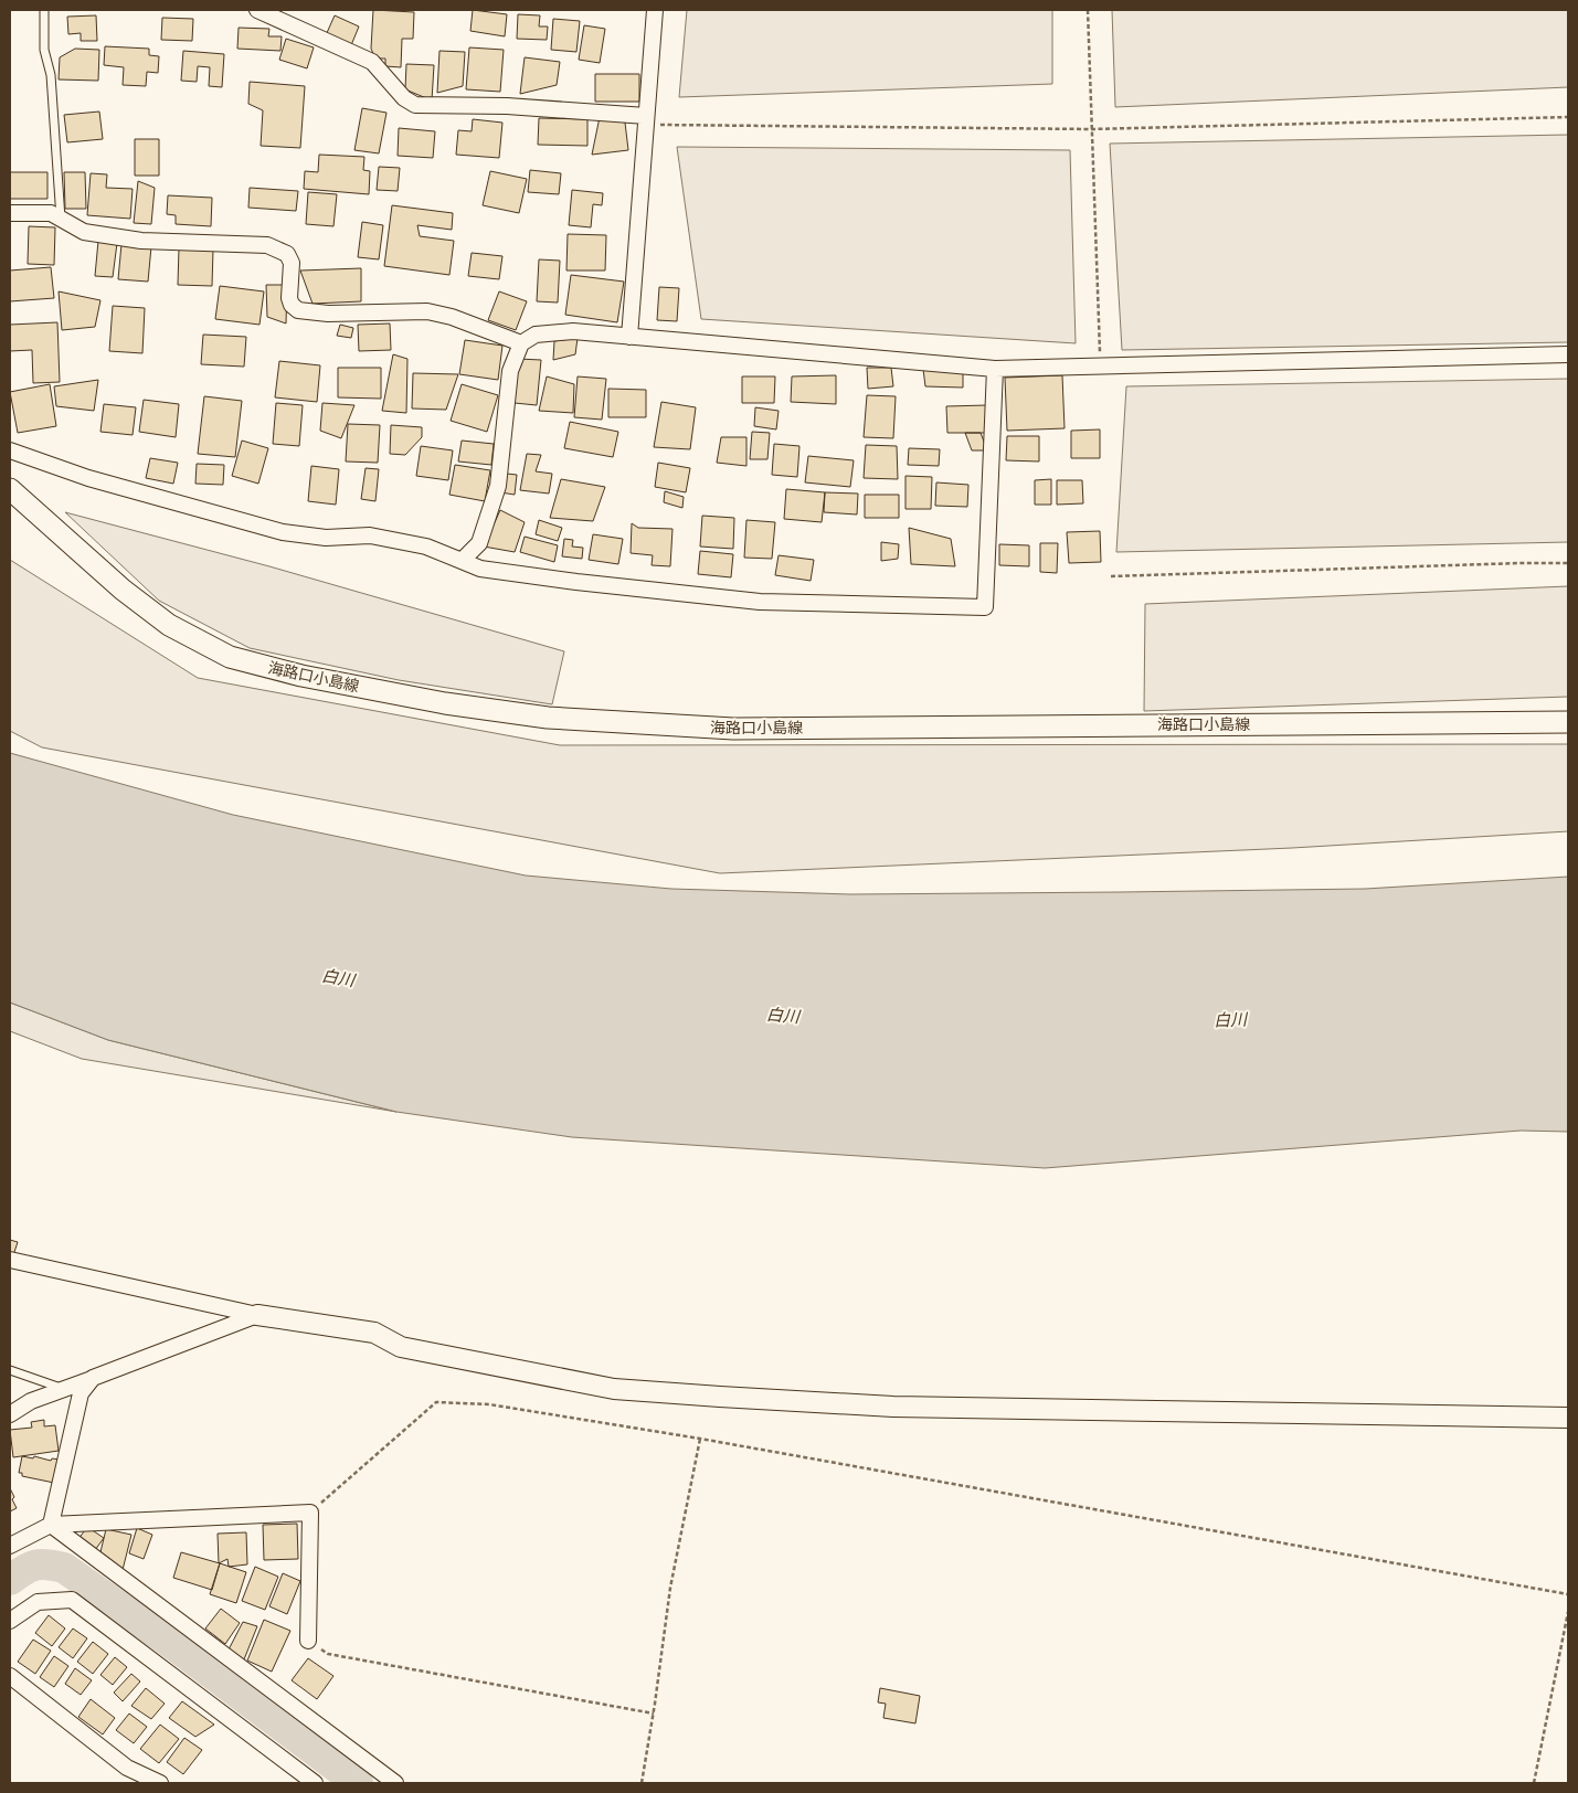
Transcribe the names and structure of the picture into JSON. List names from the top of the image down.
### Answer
{
  "streets": {
    "main road": ["海路口小島線"]
  },
  "water": ["白川"]
}
